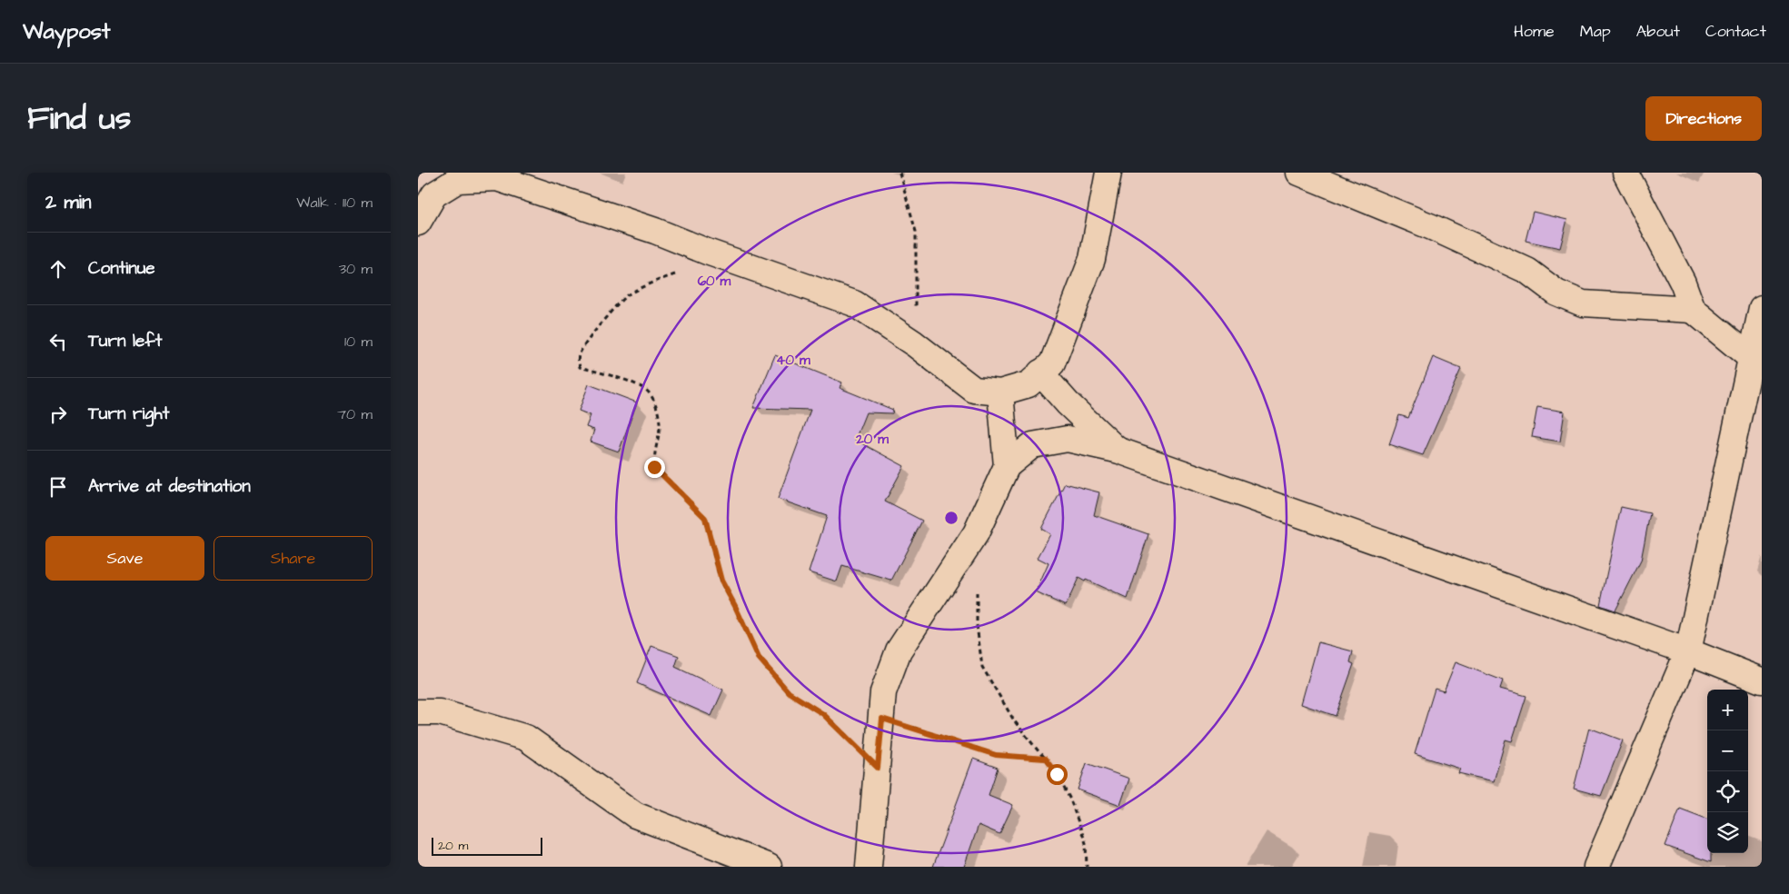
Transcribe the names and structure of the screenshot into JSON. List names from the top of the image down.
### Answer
{
  "scale_bar": "20 m",
  "page": {
    "header": "Waypost",
    "nav": [
      "Home",
      "Map",
      "About",
      "Contact"
    ],
    "title": "Find us",
    "buttons": [
      "Directions",
      ["Save", "Share"]
    ],
    "heading": ["2 min", "Walk · 110 m"],
    "list": [
      ["Continue", "30 m"],
      ["Turn left", "10 m"],
      ["Turn right", "70 m"],
      "Arrive at destination"
    ],
    "map_buttons": ["+", "−"],
    "scale": "20 m"
  },
  "rings": ["60 m", "40 m", "20 m"]
}
